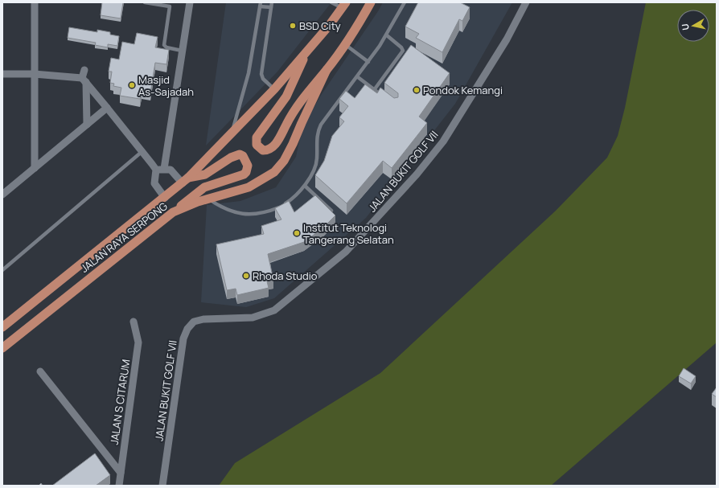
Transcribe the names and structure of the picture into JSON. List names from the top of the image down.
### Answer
{
  "streets": {
    "main road": ["JALAN RAYA SERPONG"],
    "street": ["JALAN BUKIT GOLF VII", "JALAN S CITARUM"]
  },
  "places": [
    "BSD City",
    "Masjid As-Sajadah",
    "Pondok Kemangi",
    "Institut Teknologi Tangerang Selatan",
    "Rhoda Studio"
  ],
  "north": "left"
}
